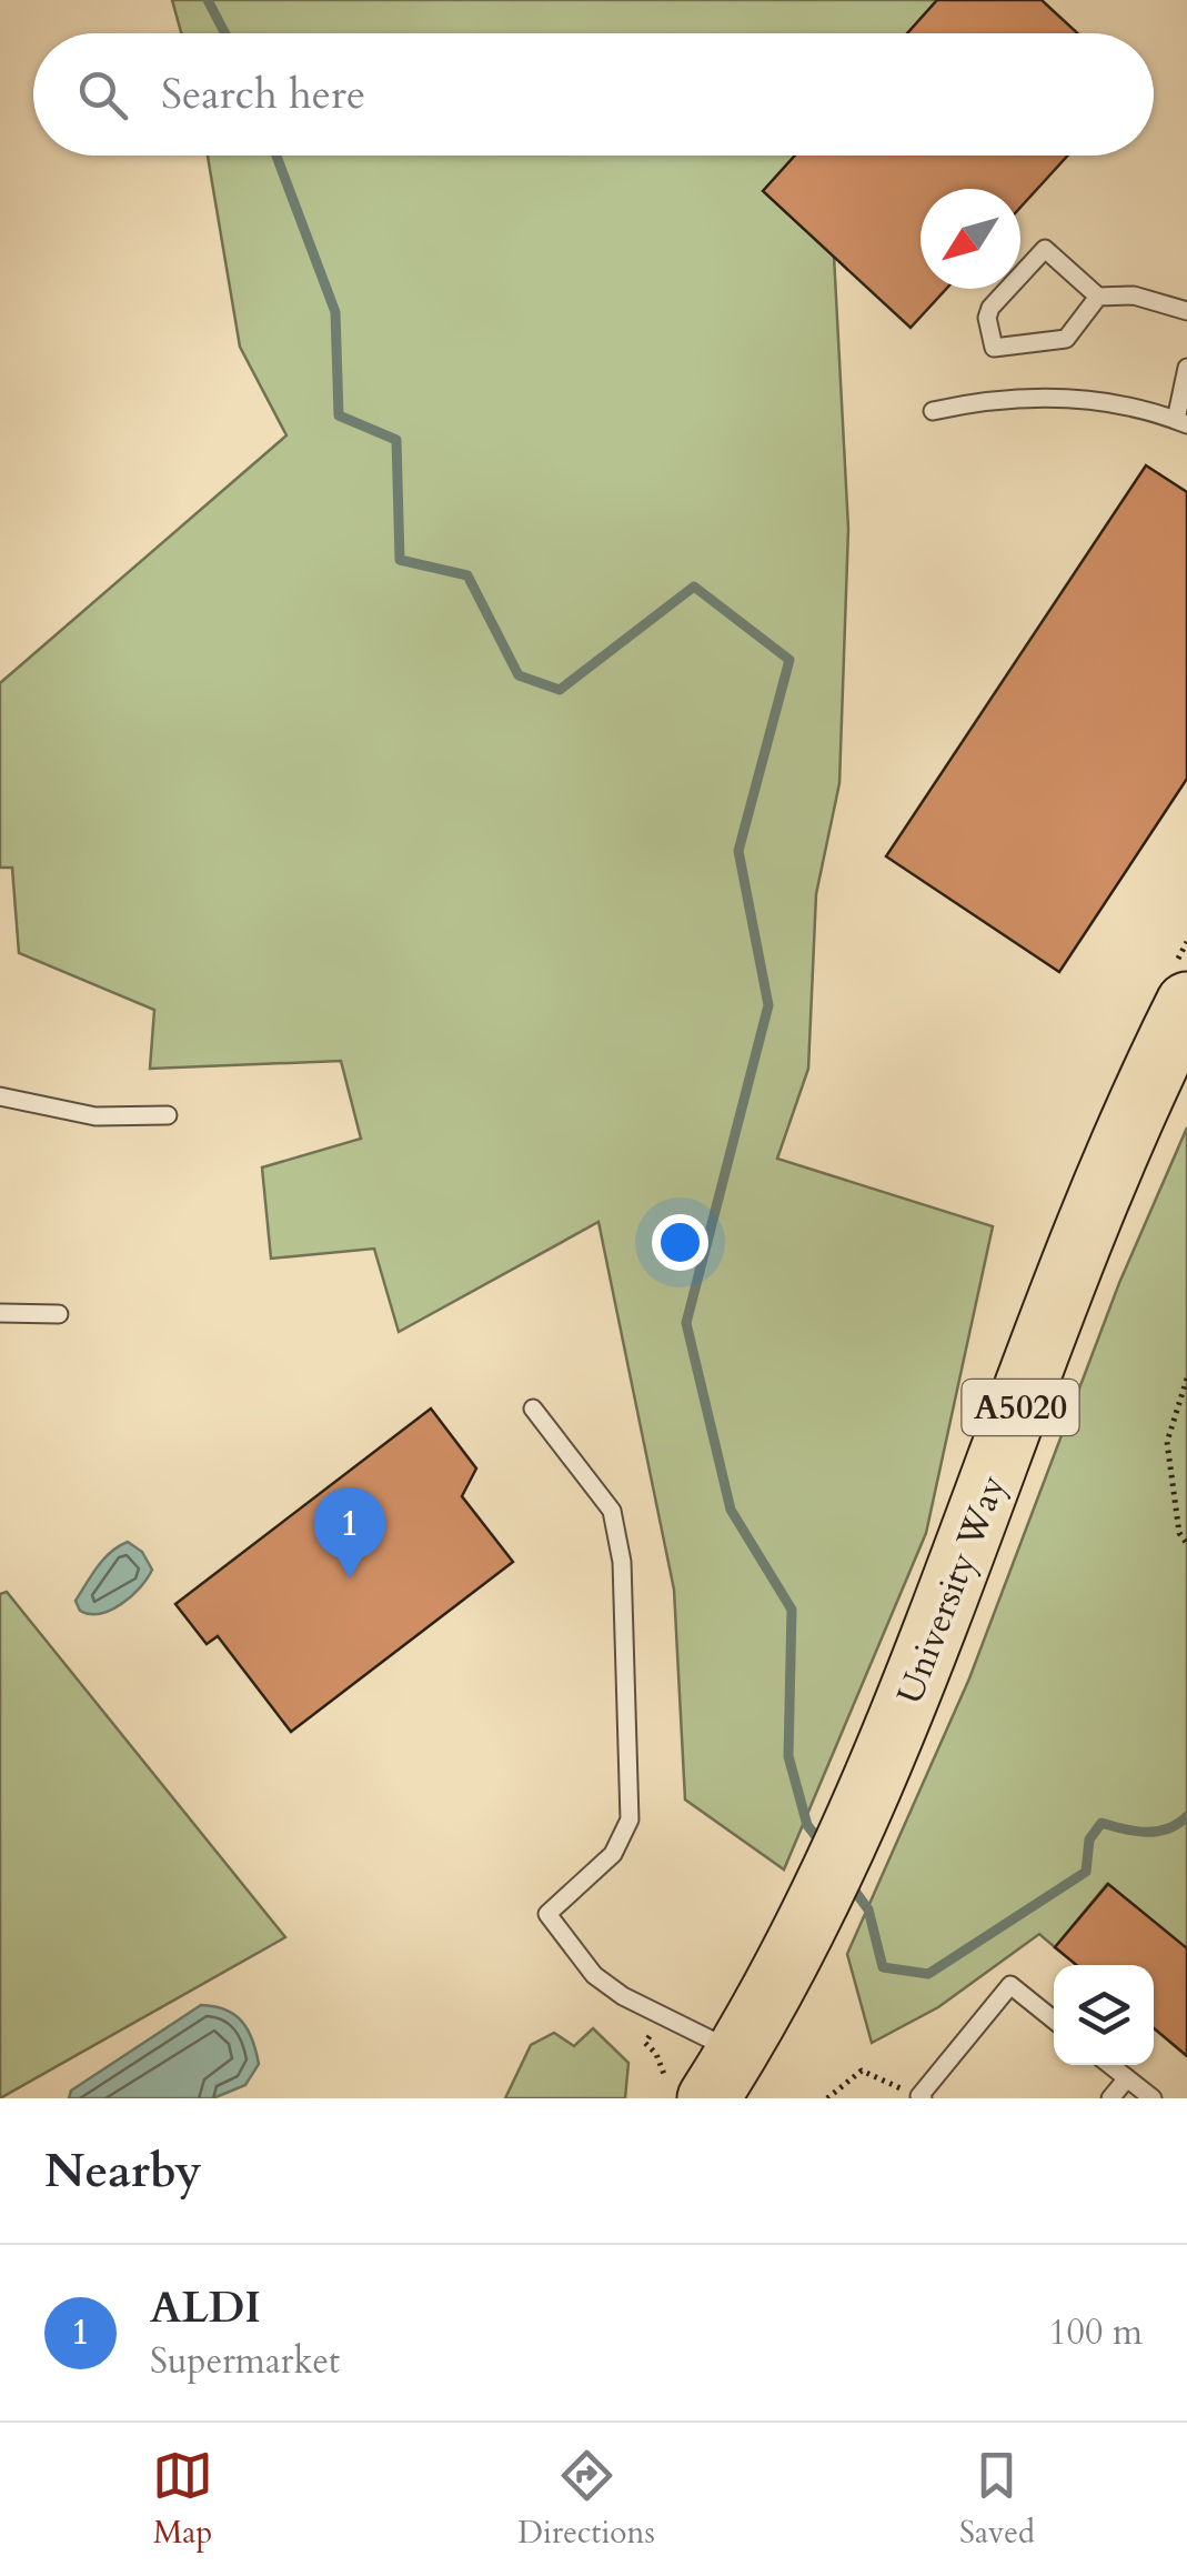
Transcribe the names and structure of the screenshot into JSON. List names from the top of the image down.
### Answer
{
  "streets": {
    "highway": ["A5020", "University Way"]
  },
  "north": "bottom left",
  "page": {
    "search": "Search here",
    "pins": "1",
    "heading": "Nearby",
    "list": [
      {
        "mark": "1",
        "name": "ALDI",
        "note": "Supermarket",
        "value": "100 m"
      }
    ],
    "nav": ["Map", "Directions", "Saved"]
  }
}
